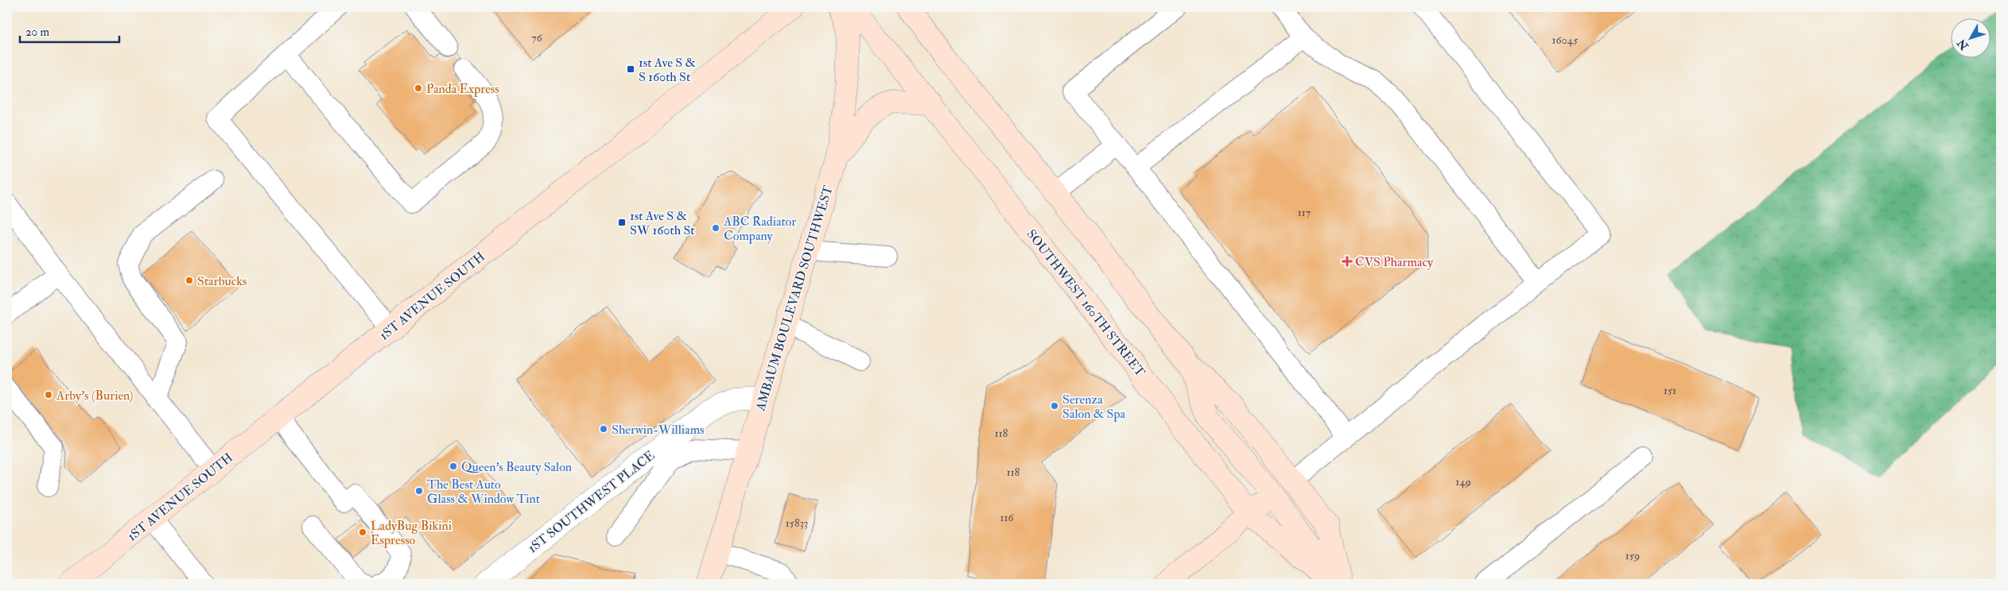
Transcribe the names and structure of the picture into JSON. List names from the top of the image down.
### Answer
{
  "streets": {
    "street": [
      "1ST AVENUE SOUTH",
      "AMBAUM BOULEVARD SOUTHWEST",
      "SOUTHWEST 160TH STREET",
      "1ST SOUTHWEST PLACE"
    ]
  },
  "crossings": [
    ["AMBAUM BOULEVARD SOUTHWEST", "1ST SOUTHWEST PLACE"]
  ],
  "places": {
    "transit": ["1st Ave S & S 160th St", "1st Ave S & SW 160th St"],
    "other": [
      "Panda Express",
      "ABC Radiator Company",
      "Starbucks",
      "Arby's (Burien)",
      "Serenza Salon & Spa",
      "Sherwin-Williams",
      "Queen's Beauty Salon",
      "The Best Auto Glass & Window Tint",
      "LadyBug Bikini Espresso"
    ],
    "health": ["CVS Pharmacy"]
  },
  "house_numbers": [
    "76",
    "16045",
    "117",
    "151",
    "118",
    "118",
    "149",
    "116",
    "15833",
    "159"
  ],
  "scale_bar": "20 m",
  "north": "bottom left"
}
